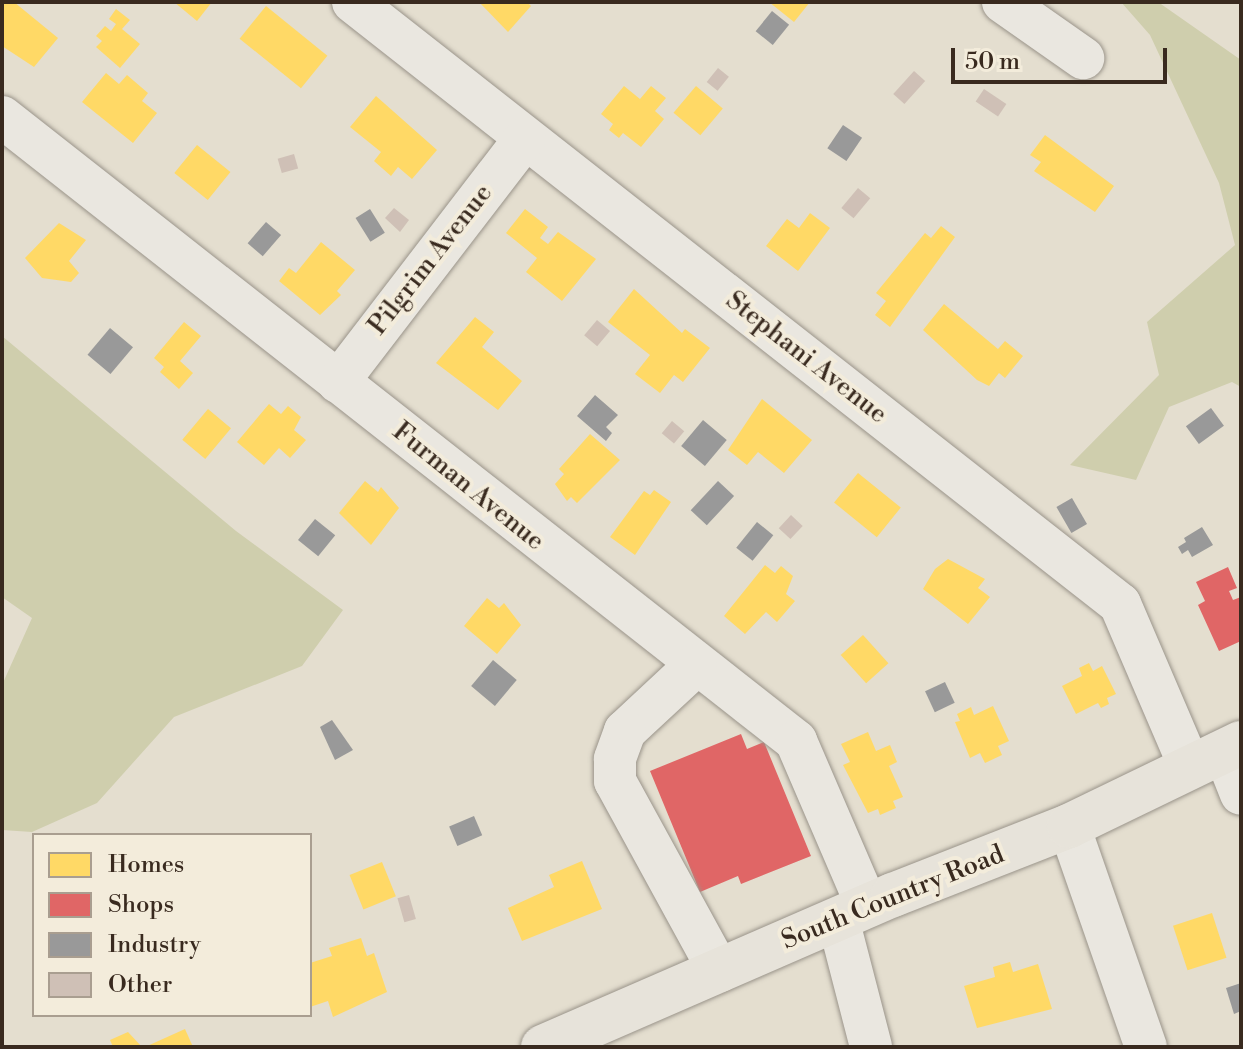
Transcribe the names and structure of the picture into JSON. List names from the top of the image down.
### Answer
{
  "streets": {
    "main road": ["South Country Road"],
    "street": ["Pilgrim Avenue", "Stephani Avenue", "Furman Avenue"]
  },
  "crossings": [
    ["Pilgrim Avenue", "Stephani Avenue"],
    ["Pilgrim Avenue", "Furman Avenue"],
    ["Stephani Avenue", "South Country Road"],
    ["Furman Avenue", "South Country Road"]
  ],
  "legend": [
    "Homes",
    "Shops",
    "Industry",
    "Other"
  ],
  "scale_bar": "50 m"
}
